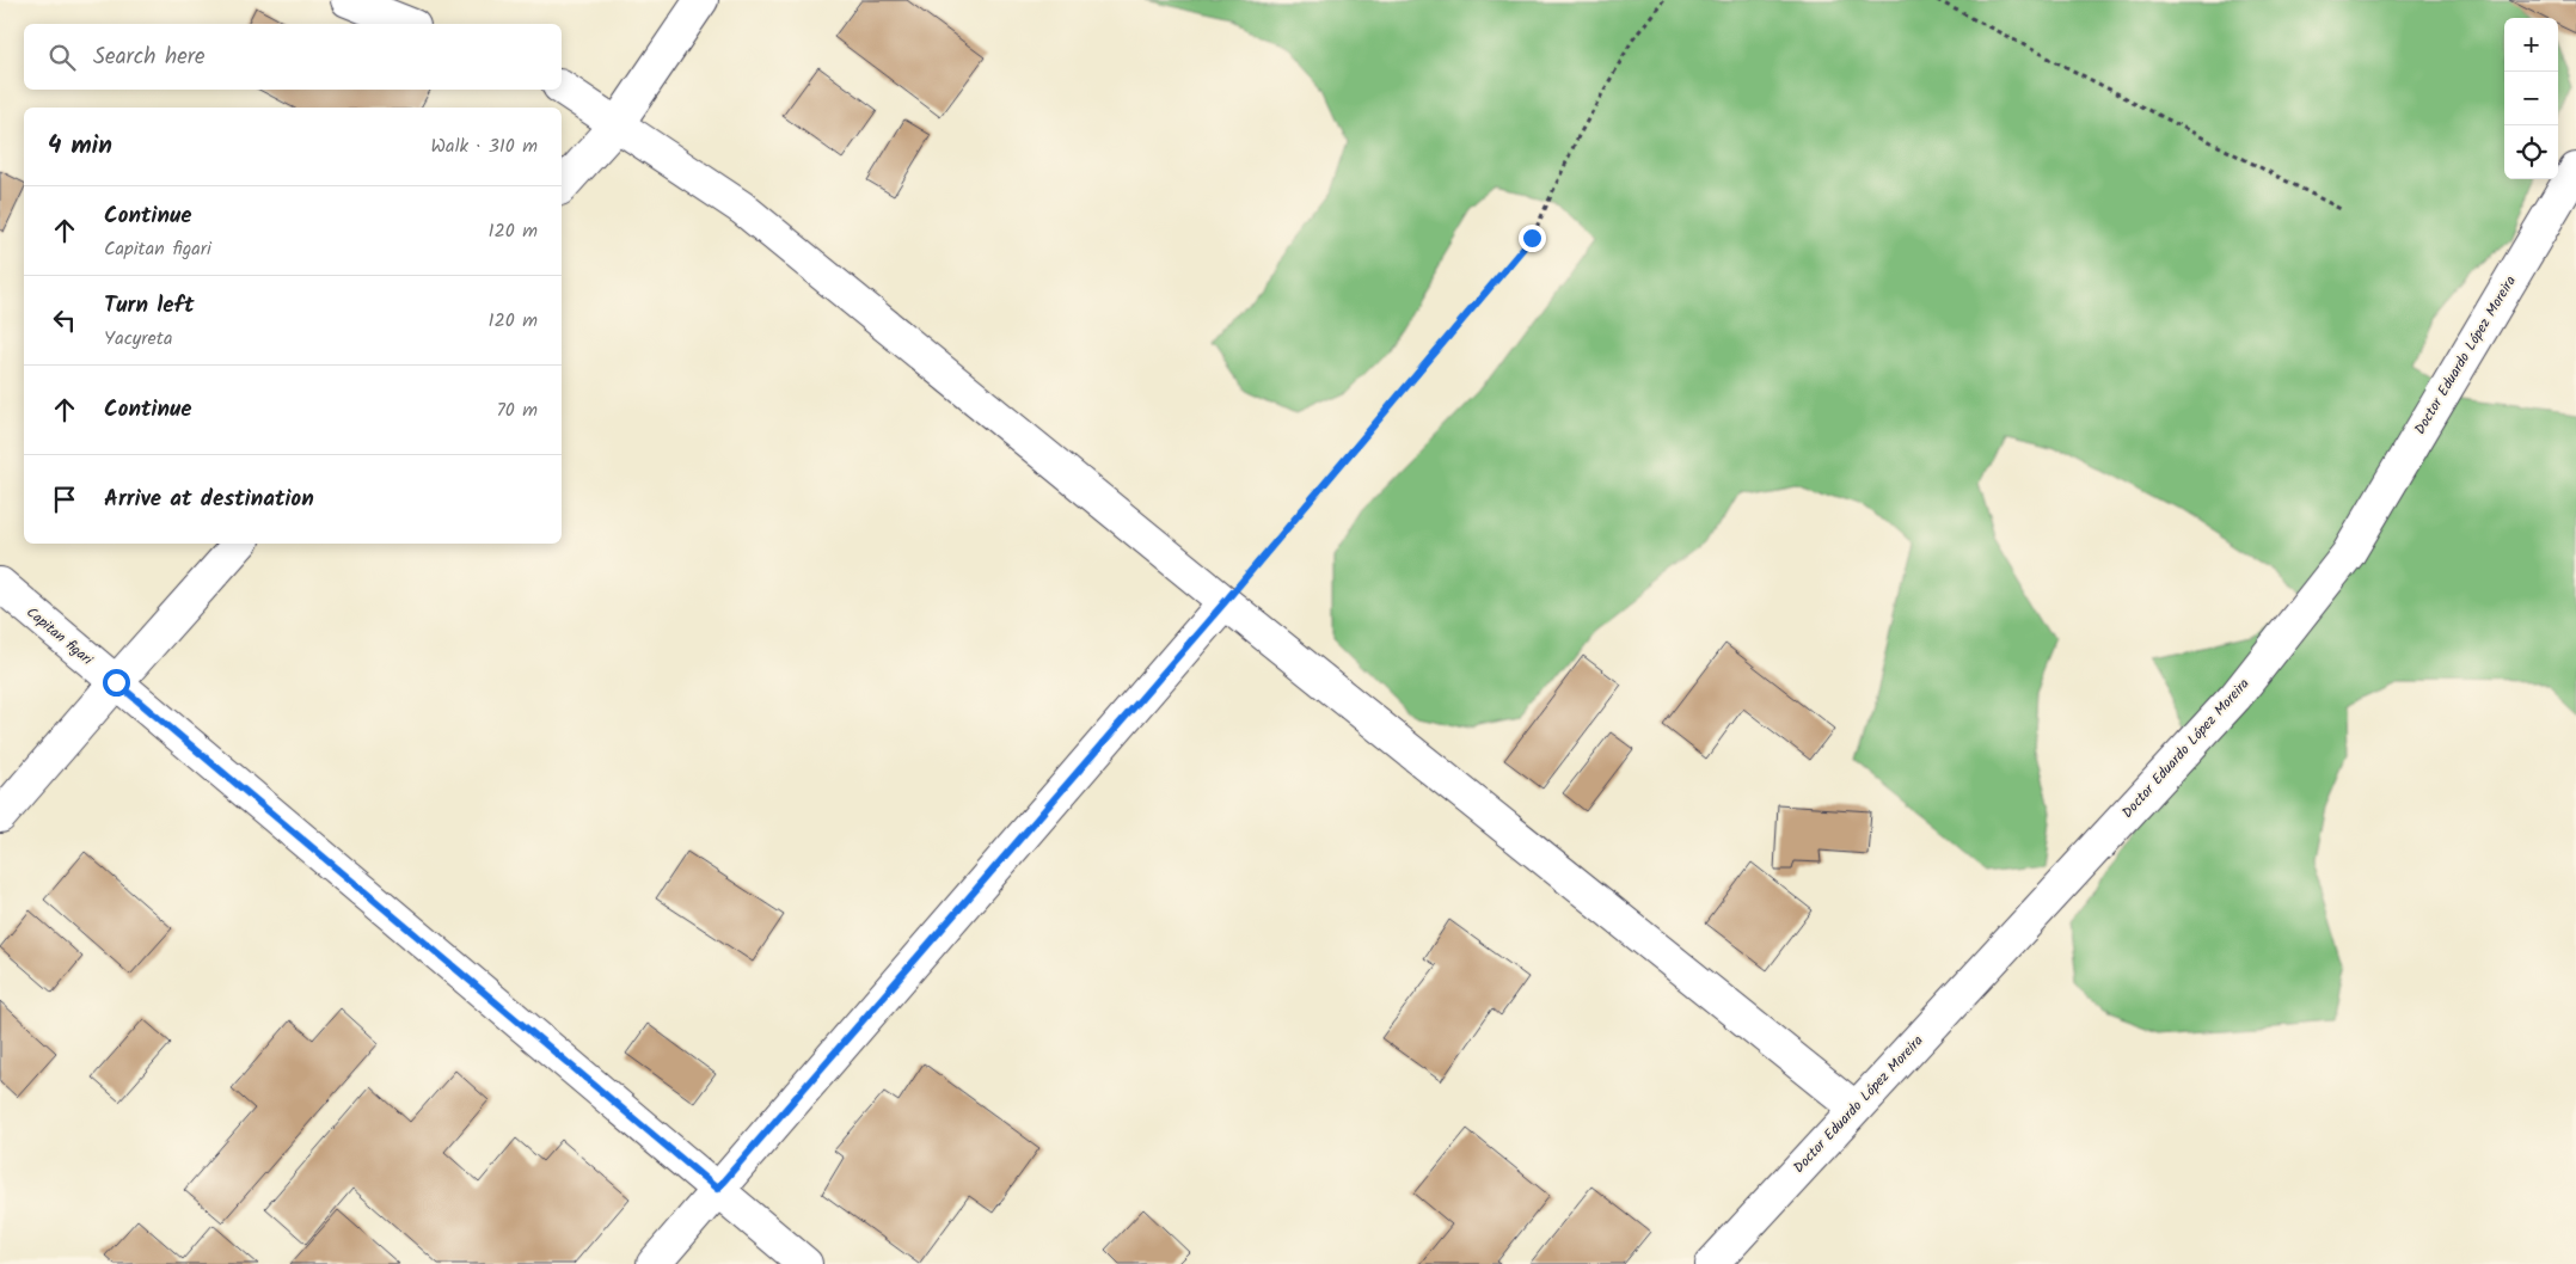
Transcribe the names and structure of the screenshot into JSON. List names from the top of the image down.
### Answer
{
  "streets": {
    "street": ["Doctor Eduardo López Moreira", "Capitan figari"]
  },
  "page": {
    "map_buttons": ["+", "−"],
    "search": "Search here",
    "heading": ["4 min", "Walk · 310 m"],
    "list": [
      ["Continue", "Capitan figari", "120 m"],
      ["Turn left", "Yacyreta", "120 m"],
      ["Continue", "70 m"],
      "Arrive at destination"
    ]
  }
}
